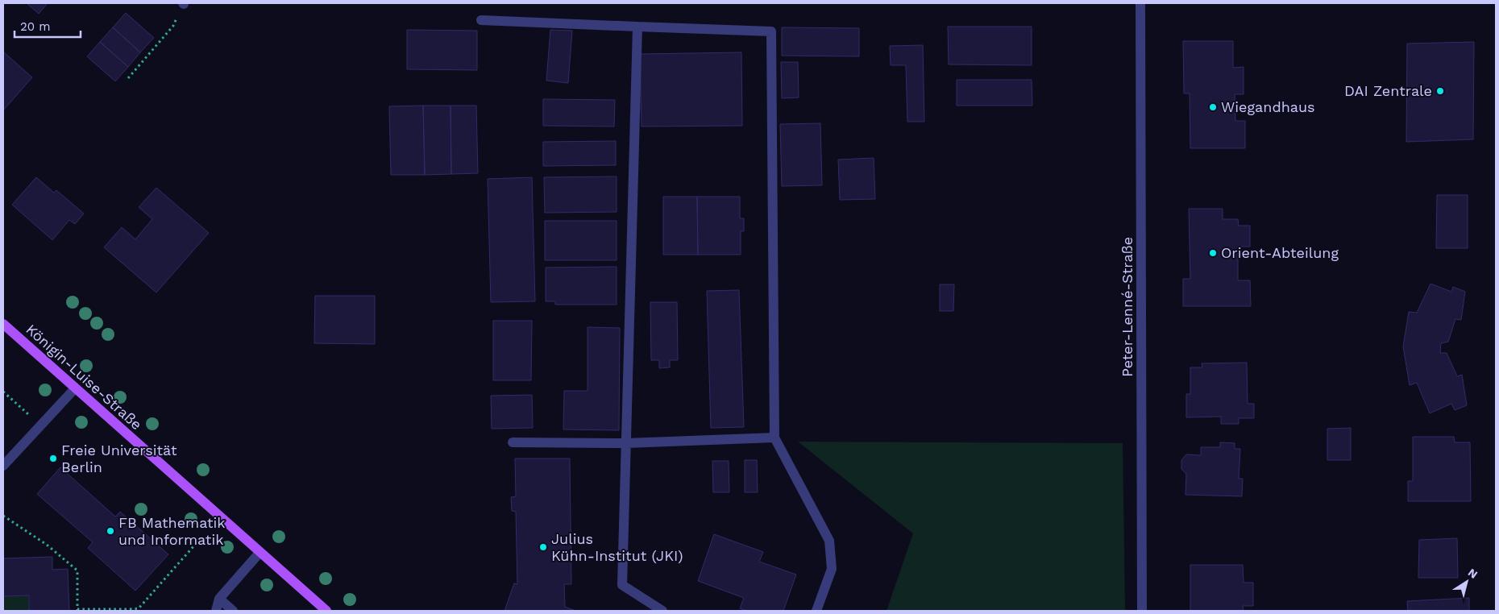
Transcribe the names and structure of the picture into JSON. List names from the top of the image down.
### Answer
{
  "streets": {
    "main road": ["Königin-Luise-Straße"],
    "street": ["Peter-Lenné-Straße"]
  },
  "places": [
    "DAI Zentrale",
    "Wiegandhaus",
    "Orient-Abteilung",
    "Freie Universität Berlin",
    "FB Mathematik und Informatik",
    "Julius Kühn-Institut (JKI)"
  ],
  "scale_bar": "20 m",
  "north": "top right"
}
